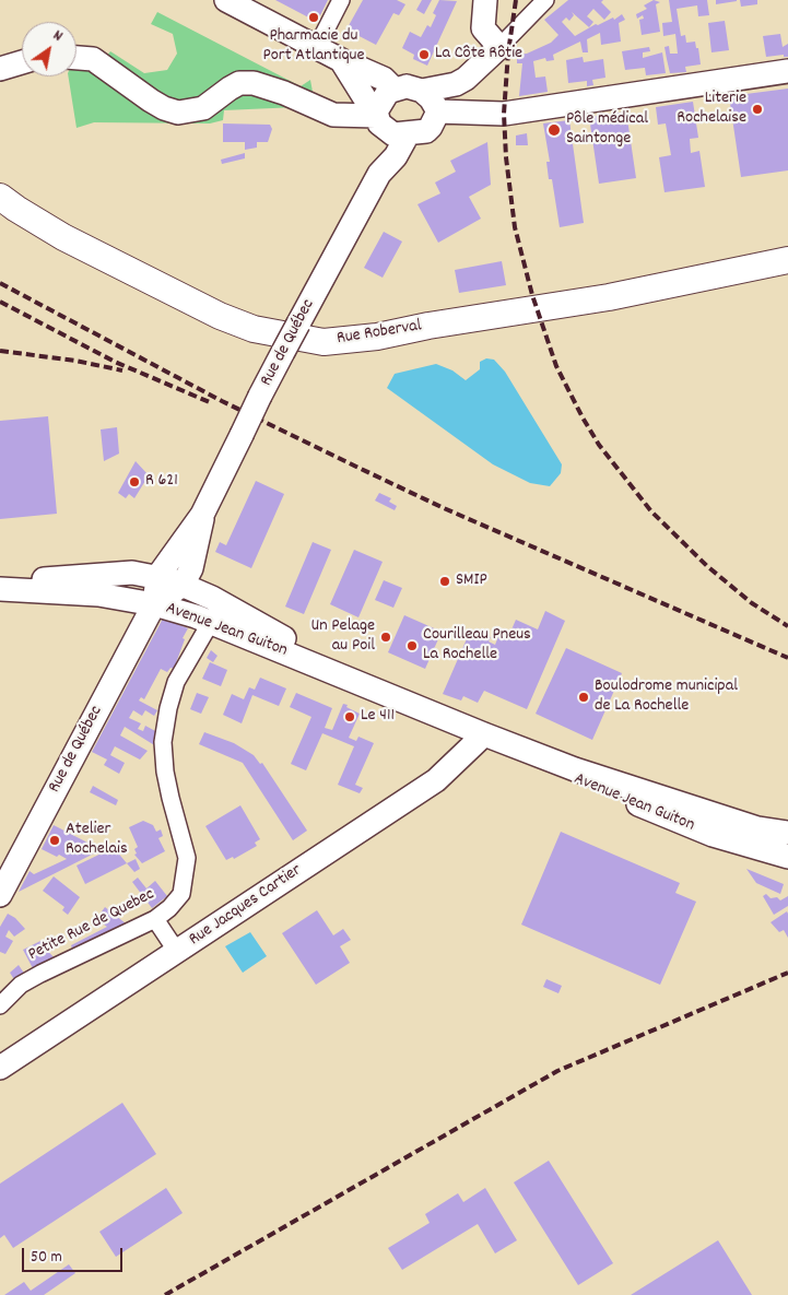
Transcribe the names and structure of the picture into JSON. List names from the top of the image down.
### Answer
{
  "streets": {
    "main road": ["Rue Roberval"],
    "street": [
      "Rue de Québec",
      "Avenue Jean Guiton",
      "Rue Jacques Cartier",
      "Petite Rue de Quebec"
    ]
  },
  "crossings": [
    ["Rue de Québec", "Avenue Jean Guiton"],
    ["Avenue Jean Guiton", "Rue Jacques Cartier"],
    ["Avenue Jean Guiton", "Petite Rue de Quebec"]
  ],
  "places": [
    "Pharmacie du Port Atlantique",
    "La Côte Rôtie",
    "Literie Rochelaise",
    "Pôle médical Saintonge",
    "R 621",
    "SMIP",
    "Un Pelage au Poil",
    "Courilleau Pneus La Rochelle",
    "Boulodrome municipal de La Rochelle",
    "Le 411",
    "Atelier Rochelais"
  ],
  "scale_bar": "50 m",
  "north": "top right"
}
